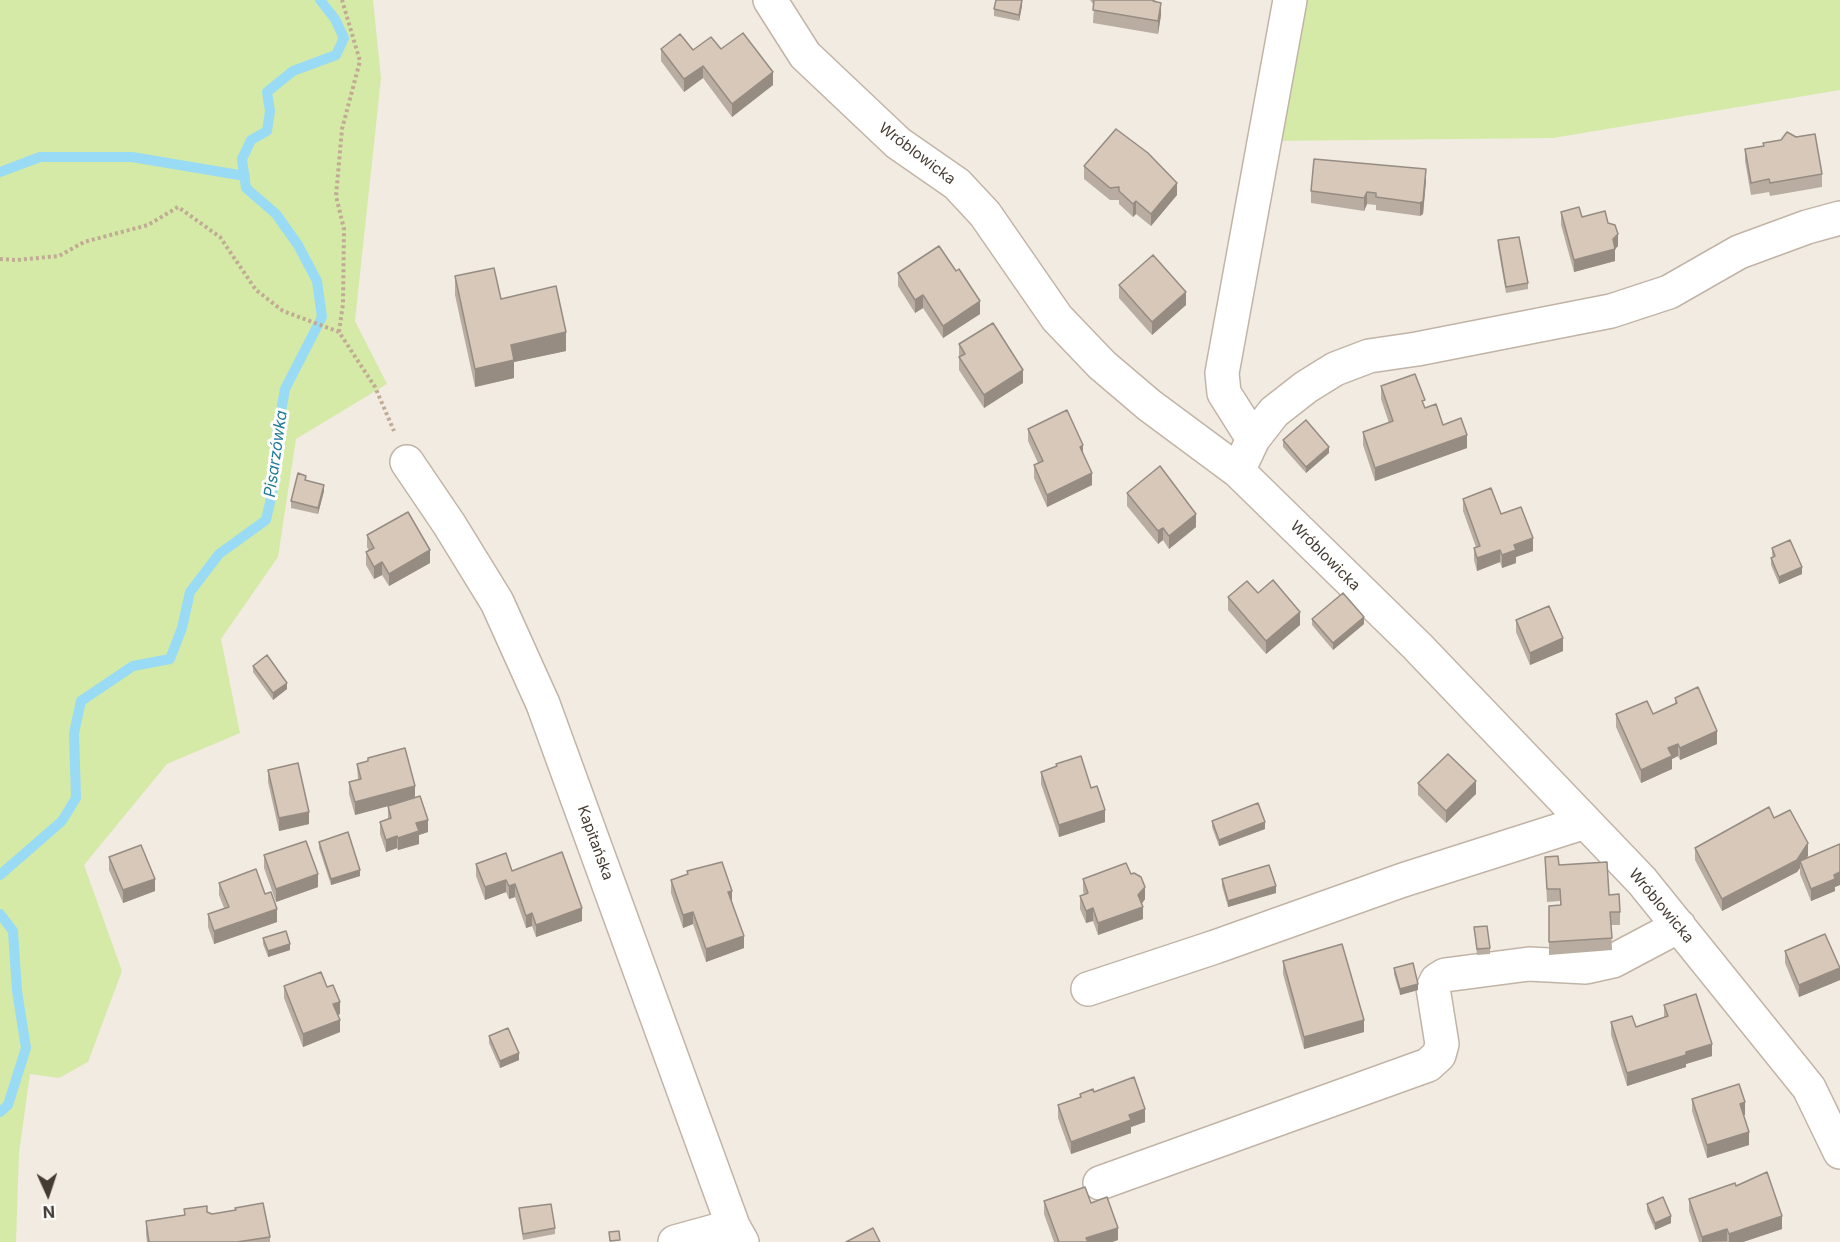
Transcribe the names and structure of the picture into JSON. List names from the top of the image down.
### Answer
{
  "streets": {
    "street": ["Wróblowicka", "Kapitańska"]
  },
  "water": ["Pisarzówka"],
  "north": "bottom"
}
